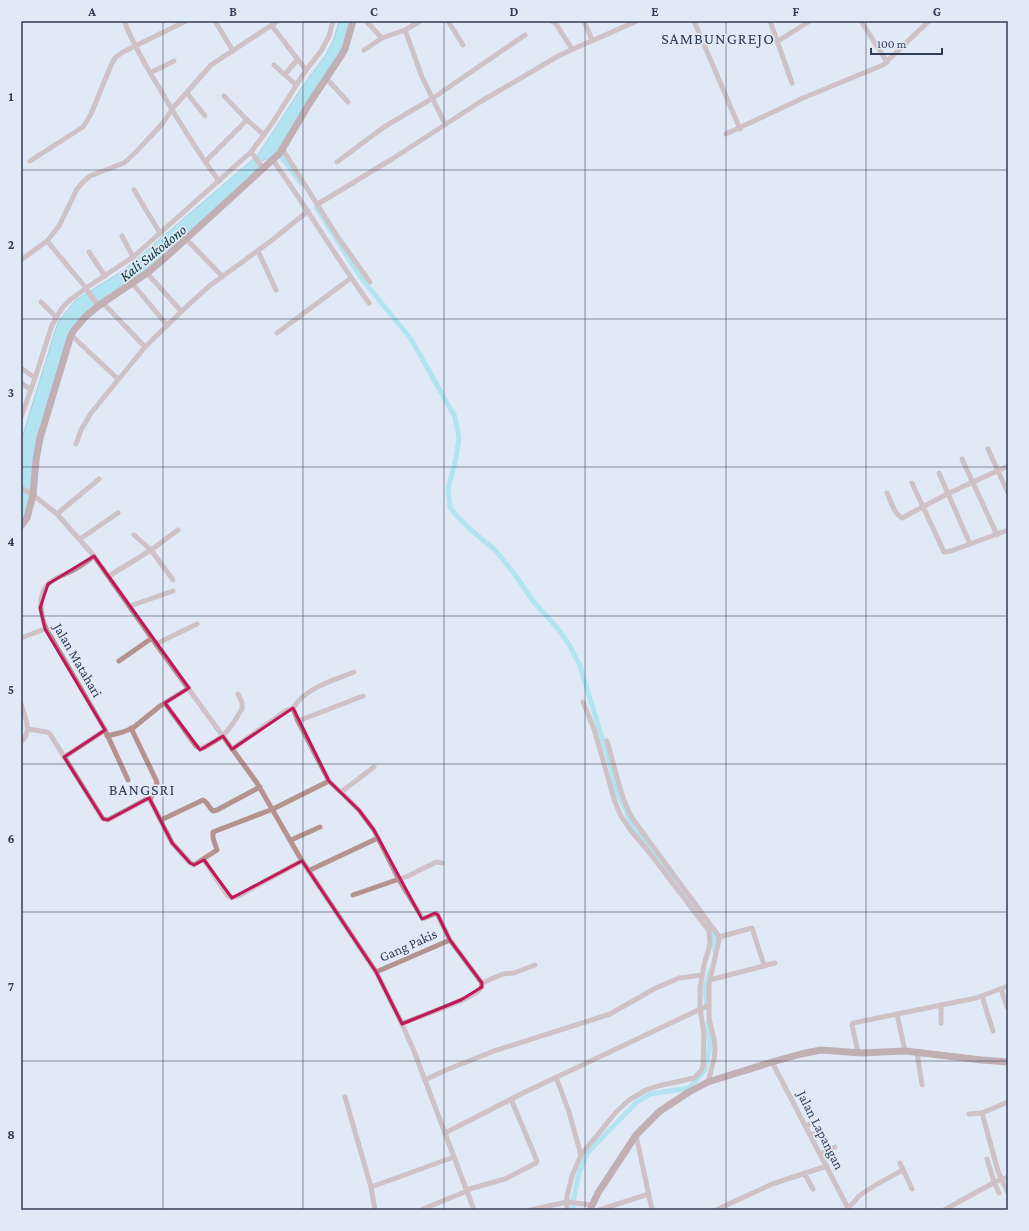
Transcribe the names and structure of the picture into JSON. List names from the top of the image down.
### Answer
{
  "streets": {
    "street": ["Jalan Matahari", "Gang Pakis", "Jalan Lapangan"]
  },
  "districts": ["SAMBUNGREJO", "BANGSRI"],
  "water": ["Kali Sukodono"],
  "scale_bar": "100 m",
  "grid": {
    "columns": [
      "A",
      "B",
      "C",
      "D",
      "E",
      "F",
      "G"
    ],
    "rows": [
      "1",
      "2",
      "3",
      "4",
      "5",
      "6",
      "7",
      "8"
    ]
  }
}
